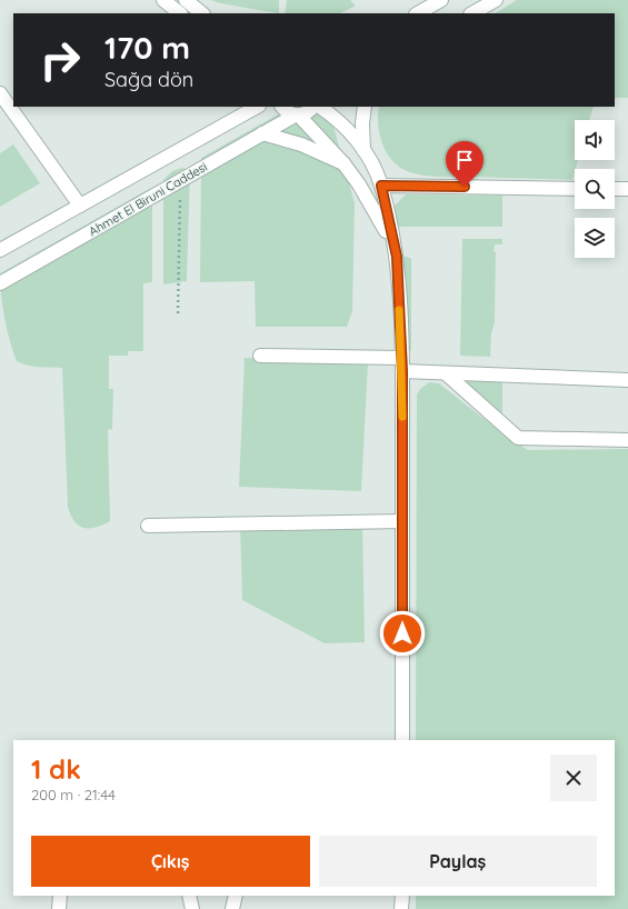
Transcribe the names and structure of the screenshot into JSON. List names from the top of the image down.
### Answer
{
  "streets": {
    "street": ["Ahmet El Biruni Caddesi"]
  },
  "page": {
    "turn": ["170 m", "Sağa dön"],
    "heading": ["1 dk", "200 m · 21:44"],
    "buttons": ["Çıkış", "Paylaş"]
  }
}
